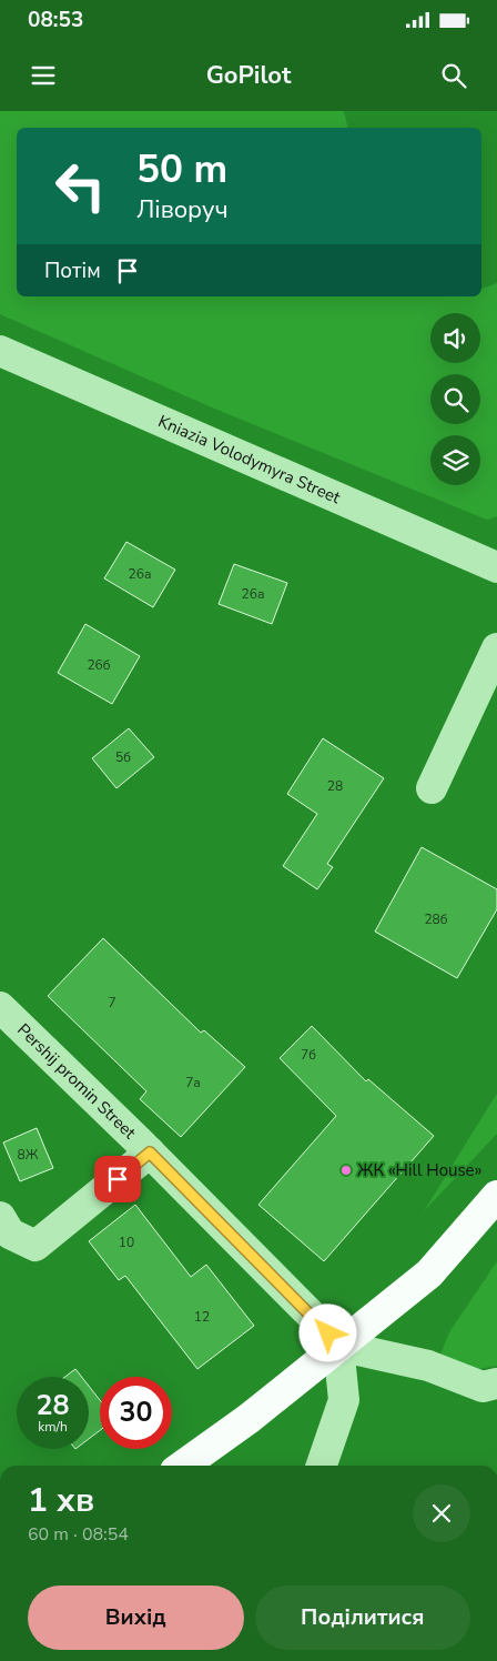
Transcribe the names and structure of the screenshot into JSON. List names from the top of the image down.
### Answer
{
  "streets": {
    "street": ["Kniazia Volodymyra Street", "Pershij promin Street"]
  },
  "places": ["ЖК «Hill House»"],
  "house_numbers": [
    "26а",
    "26а",
    "26б",
    "5б",
    "28",
    "28б",
    "7",
    "7б",
    "7а",
    "8Ж",
    "10",
    "12"
  ],
  "page": {
    "status": "08:53",
    "header": "GoPilot",
    "turn": ["50 m", "Ліворуч"],
    "then": "Потім",
    "speed": "28 km/h",
    "limit": "30",
    "heading": ["1 хв", "60 m · 08:54"],
    "buttons": ["Вихід", "Поділитися"]
  }
}
